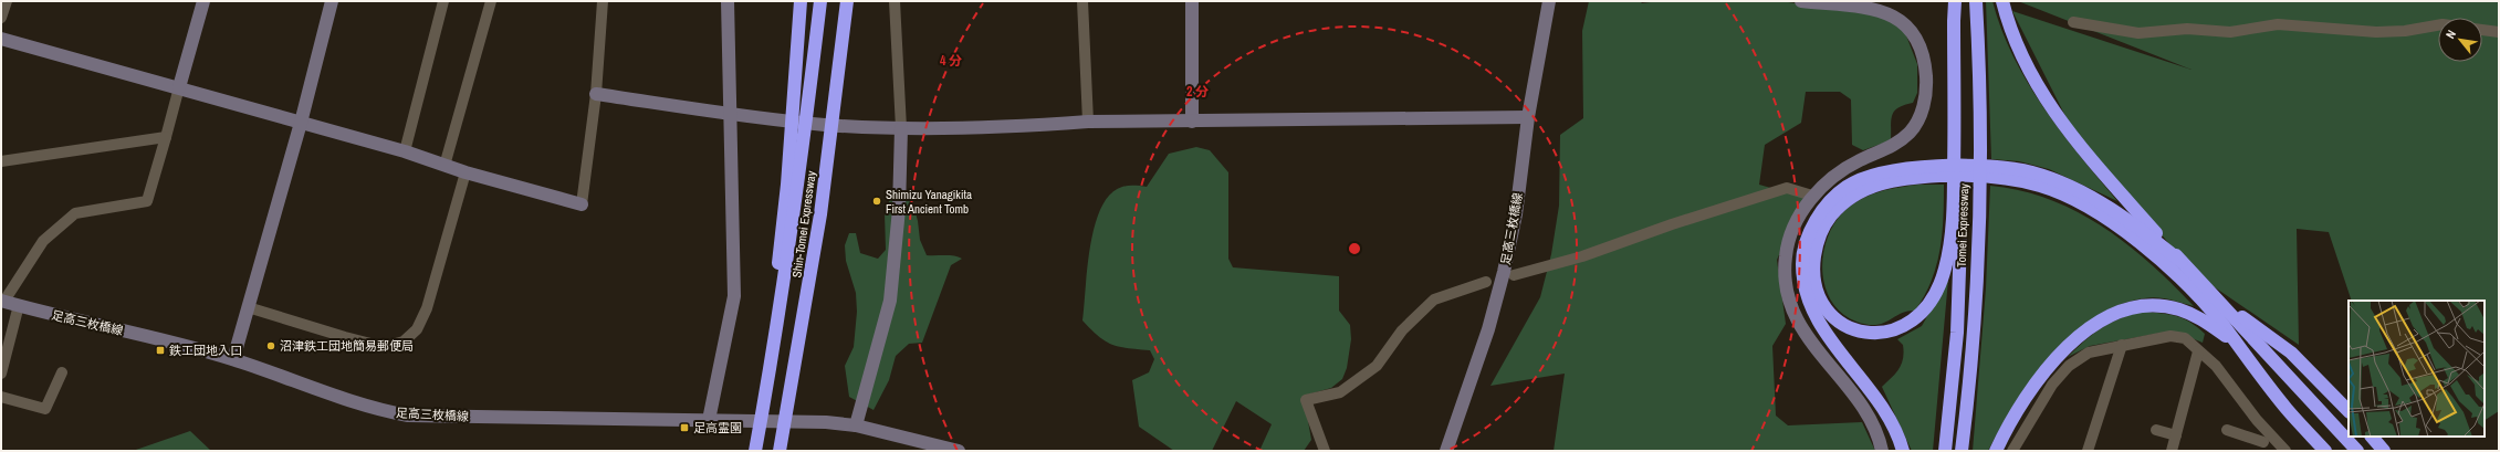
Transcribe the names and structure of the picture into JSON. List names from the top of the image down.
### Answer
{
  "streets": {
    "highway": ["Shin-Tomei Expressway", "Tomei Expressway"],
    "street": ["足高三枚橋線"]
  },
  "places": {
    "other": ["Shimizu Yanagikita First Ancient Tomb", "沼津鉄工団地簡易郵便局"],
    "transit": ["鉄工団地入口", "足高霊園"]
  },
  "north": "top left",
  "rings": ["4 分", "2 分"]
}
